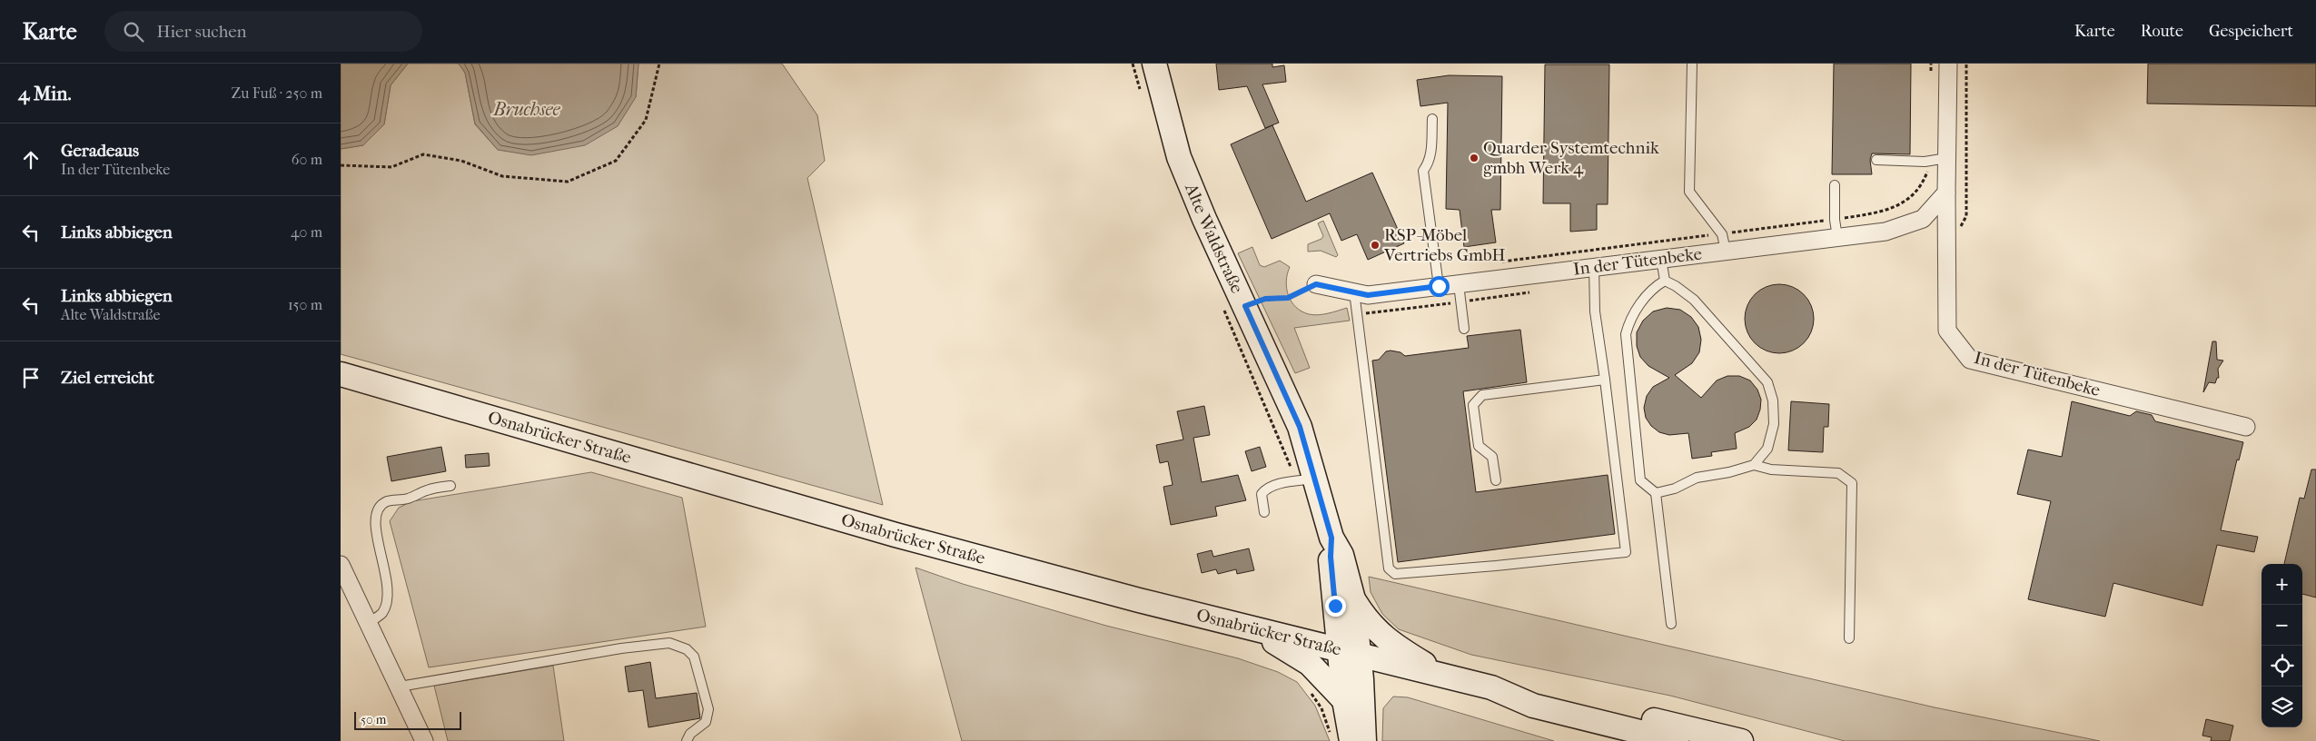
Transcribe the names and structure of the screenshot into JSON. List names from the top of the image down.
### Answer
{
  "streets": {
    "main road": ["Alte Waldstraße", "Osnabrücker Straße"],
    "street": ["In der Tütenbeke"]
  },
  "crossings": [
    ["Alte Waldstraße", "Osnabrücker Straße"]
  ],
  "water": ["Bruchsee"],
  "places": ["Quarder Systemtechnik gmbh Werk 4", "RSP-Möbel Vertriebs GmbH"],
  "scale_bar": "50 m",
  "page": {
    "header": "Karte",
    "search": "Hier suchen",
    "nav": ["Karte", "Route", "Gespeichert"],
    "heading": ["4 Min.", "Zu Fuß · 250 m"],
    "list": [
      ["Geradeaus", "In der Tütenbeke", "60 m"],
      ["Links abbiegen", "40 m"],
      ["Links abbiegen", "Alte Waldstraße", "150 m"],
      "Ziel erreicht"
    ],
    "map_buttons": ["+", "−"],
    "scale": "50 m"
  }
}
